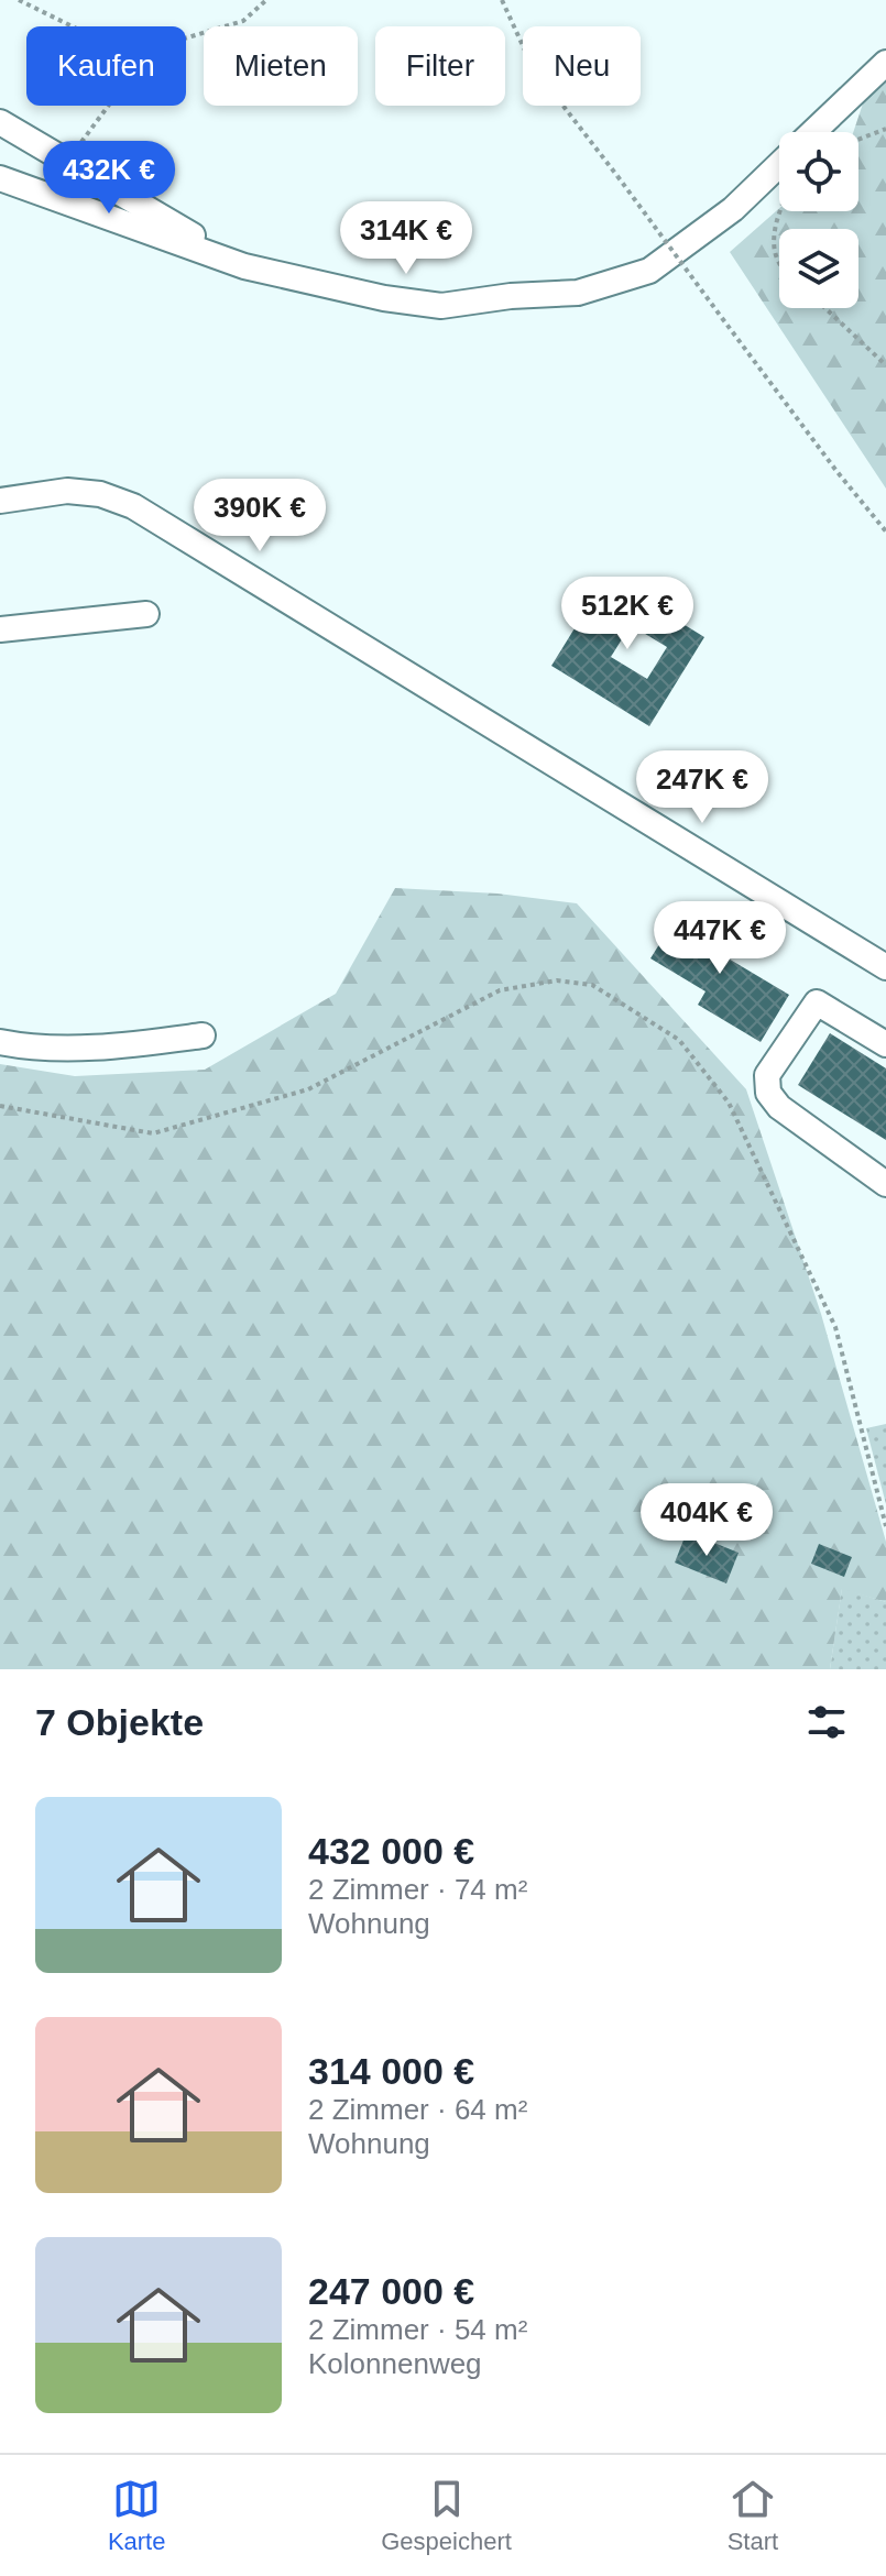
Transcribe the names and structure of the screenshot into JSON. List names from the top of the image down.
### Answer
{
  "page": {
    "chip": [
      "Kaufen",
      "Mieten",
      "Filter",
      "Neu"
    ],
    "price": [
      "432K €",
      "314K €",
      "390K €",
      "512K €",
      "247K €",
      "447K €",
      "404K €"
    ],
    "heading": "7 Objekte",
    "list": [
      {
        "name": "432 000 €",
        "note": "2 Zimmer · 74 m² · Wohnung"
      },
      {
        "name": "314 000 €",
        "note": "2 Zimmer · 64 m² · Wohnung"
      },
      {
        "name": "247 000 €",
        "note": "2 Zimmer · 54 m² · Kolonnenweg"
      }
    ],
    "tabs": ["Karte", "Gespeichert", "Start"]
  }
}
